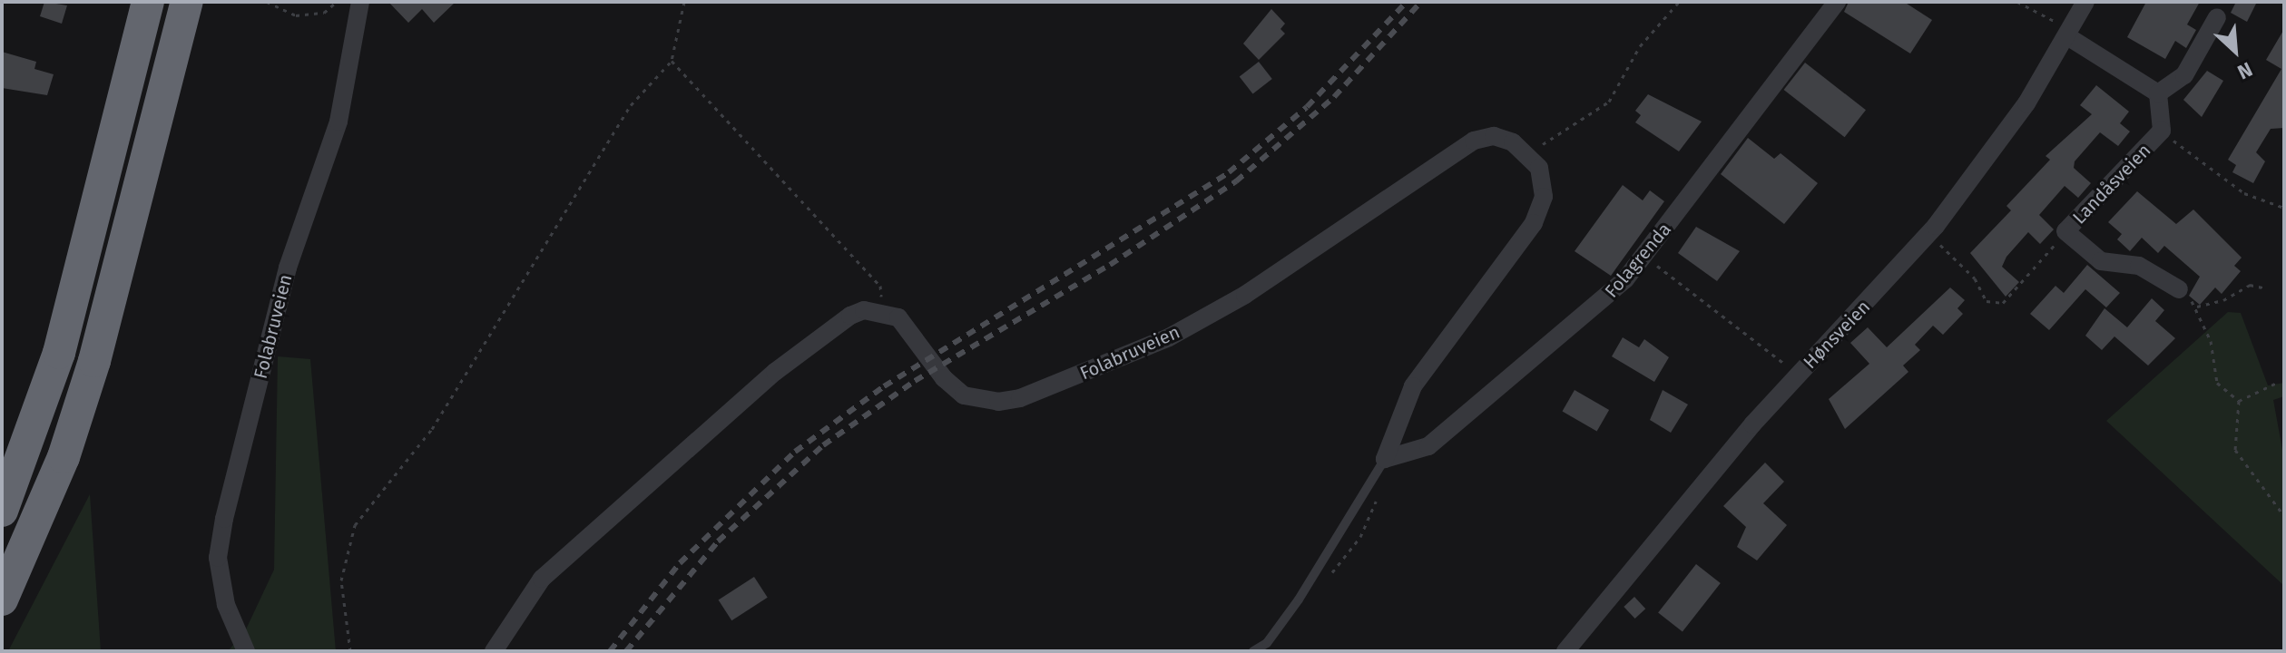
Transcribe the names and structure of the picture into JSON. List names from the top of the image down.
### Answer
{
  "streets": {
    "street": [
      "Landåsveien",
      "Folagrenda",
      "Folabruveien",
      "Hønsveien"
    ]
  },
  "north": "bottom right"
}
